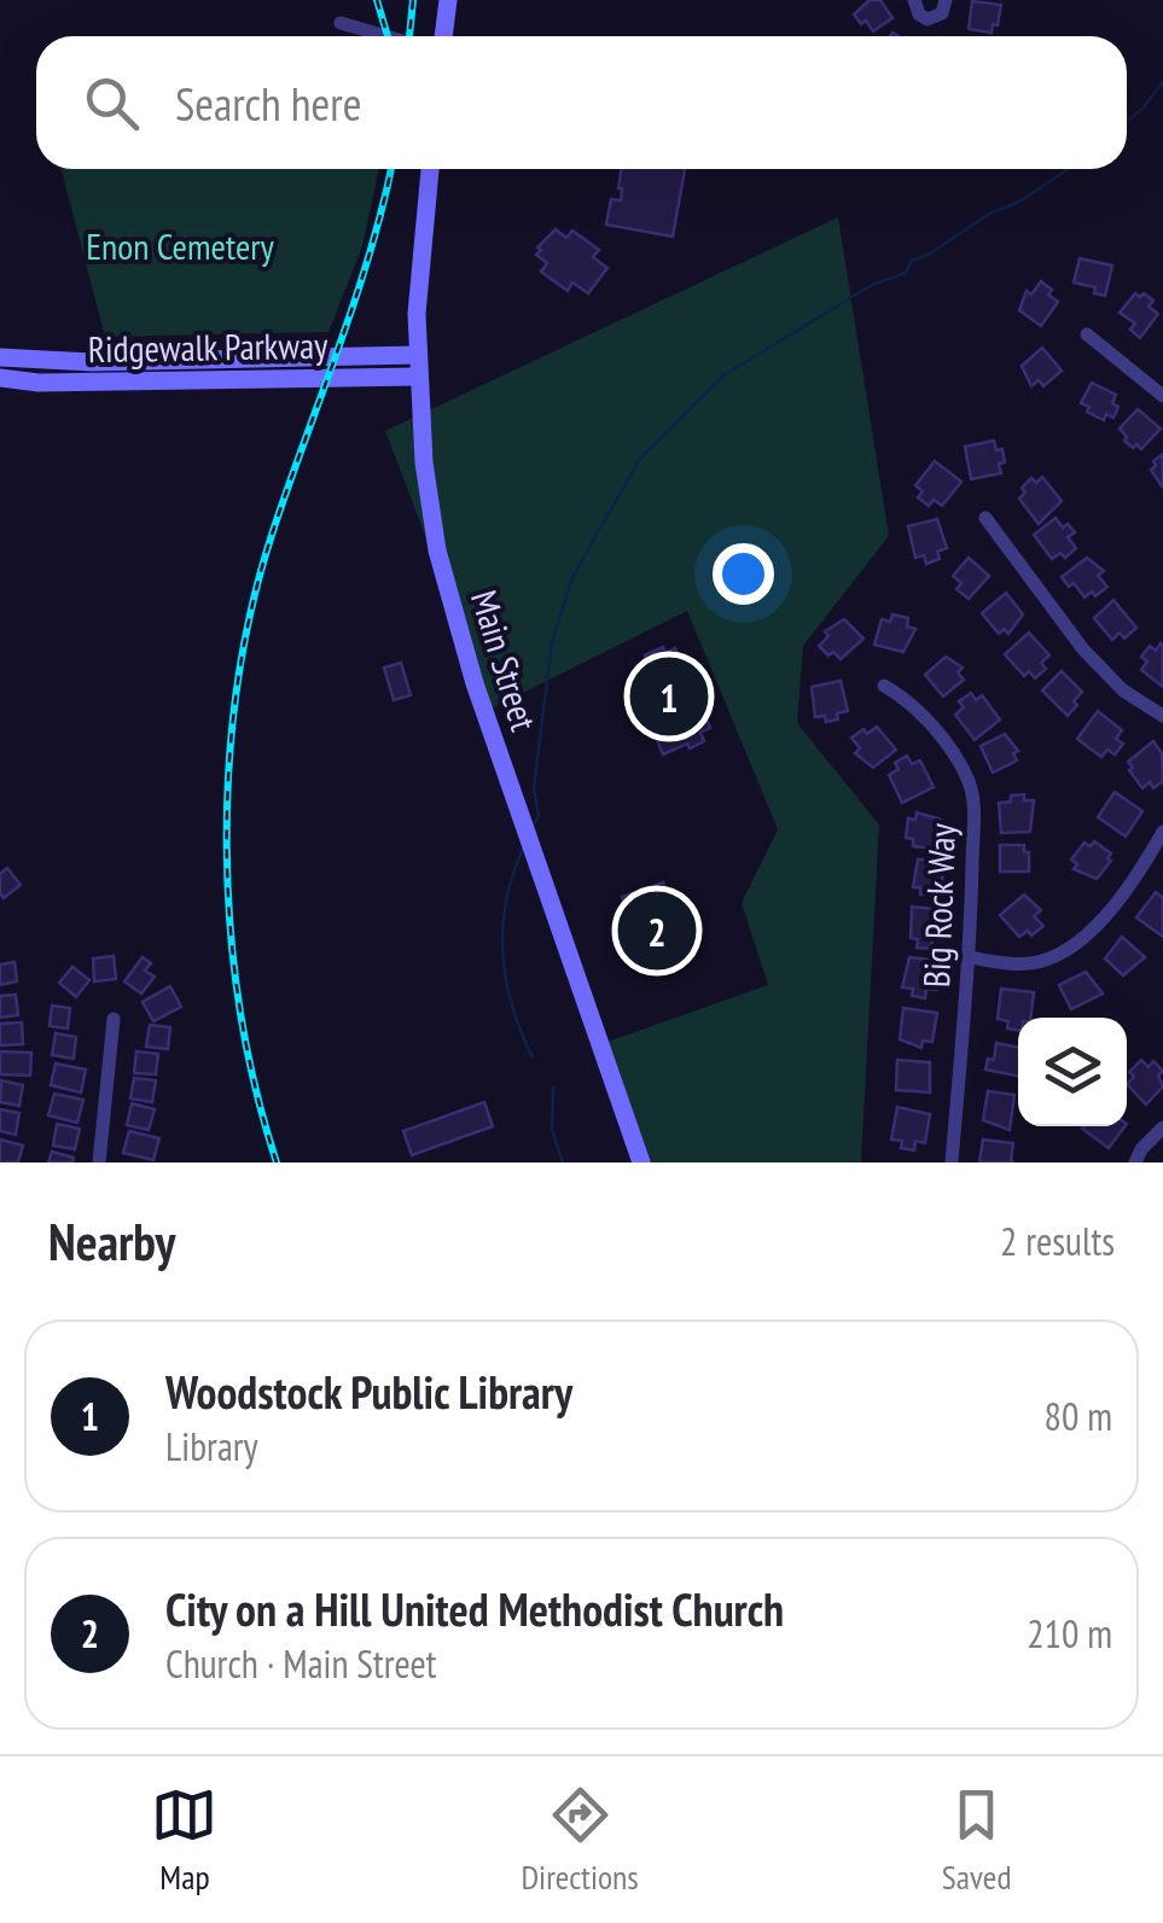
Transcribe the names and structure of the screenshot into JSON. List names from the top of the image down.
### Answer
{
  "streets": {
    "main road": ["Ridgewalk Parkway", "Main Street"],
    "street": ["Big Rock Way"]
  },
  "crossings": [
    ["Ridgewalk Parkway", "Main Street"]
  ],
  "parks": ["Enon Cemetery"],
  "page": {
    "search": "Search here",
    "pins": ["1", "2"],
    "heading": ["Nearby", "2 results"],
    "list": [
      {
        "mark": "1",
        "name": "Woodstock Public Library",
        "note": "Library",
        "value": "80 m"
      },
      {
        "mark": "2",
        "name": "City on a Hill United Methodist Church",
        "note": "Church · Main Street",
        "value": "210 m"
      }
    ],
    "nav": ["Map", "Directions", "Saved"]
  }
}
